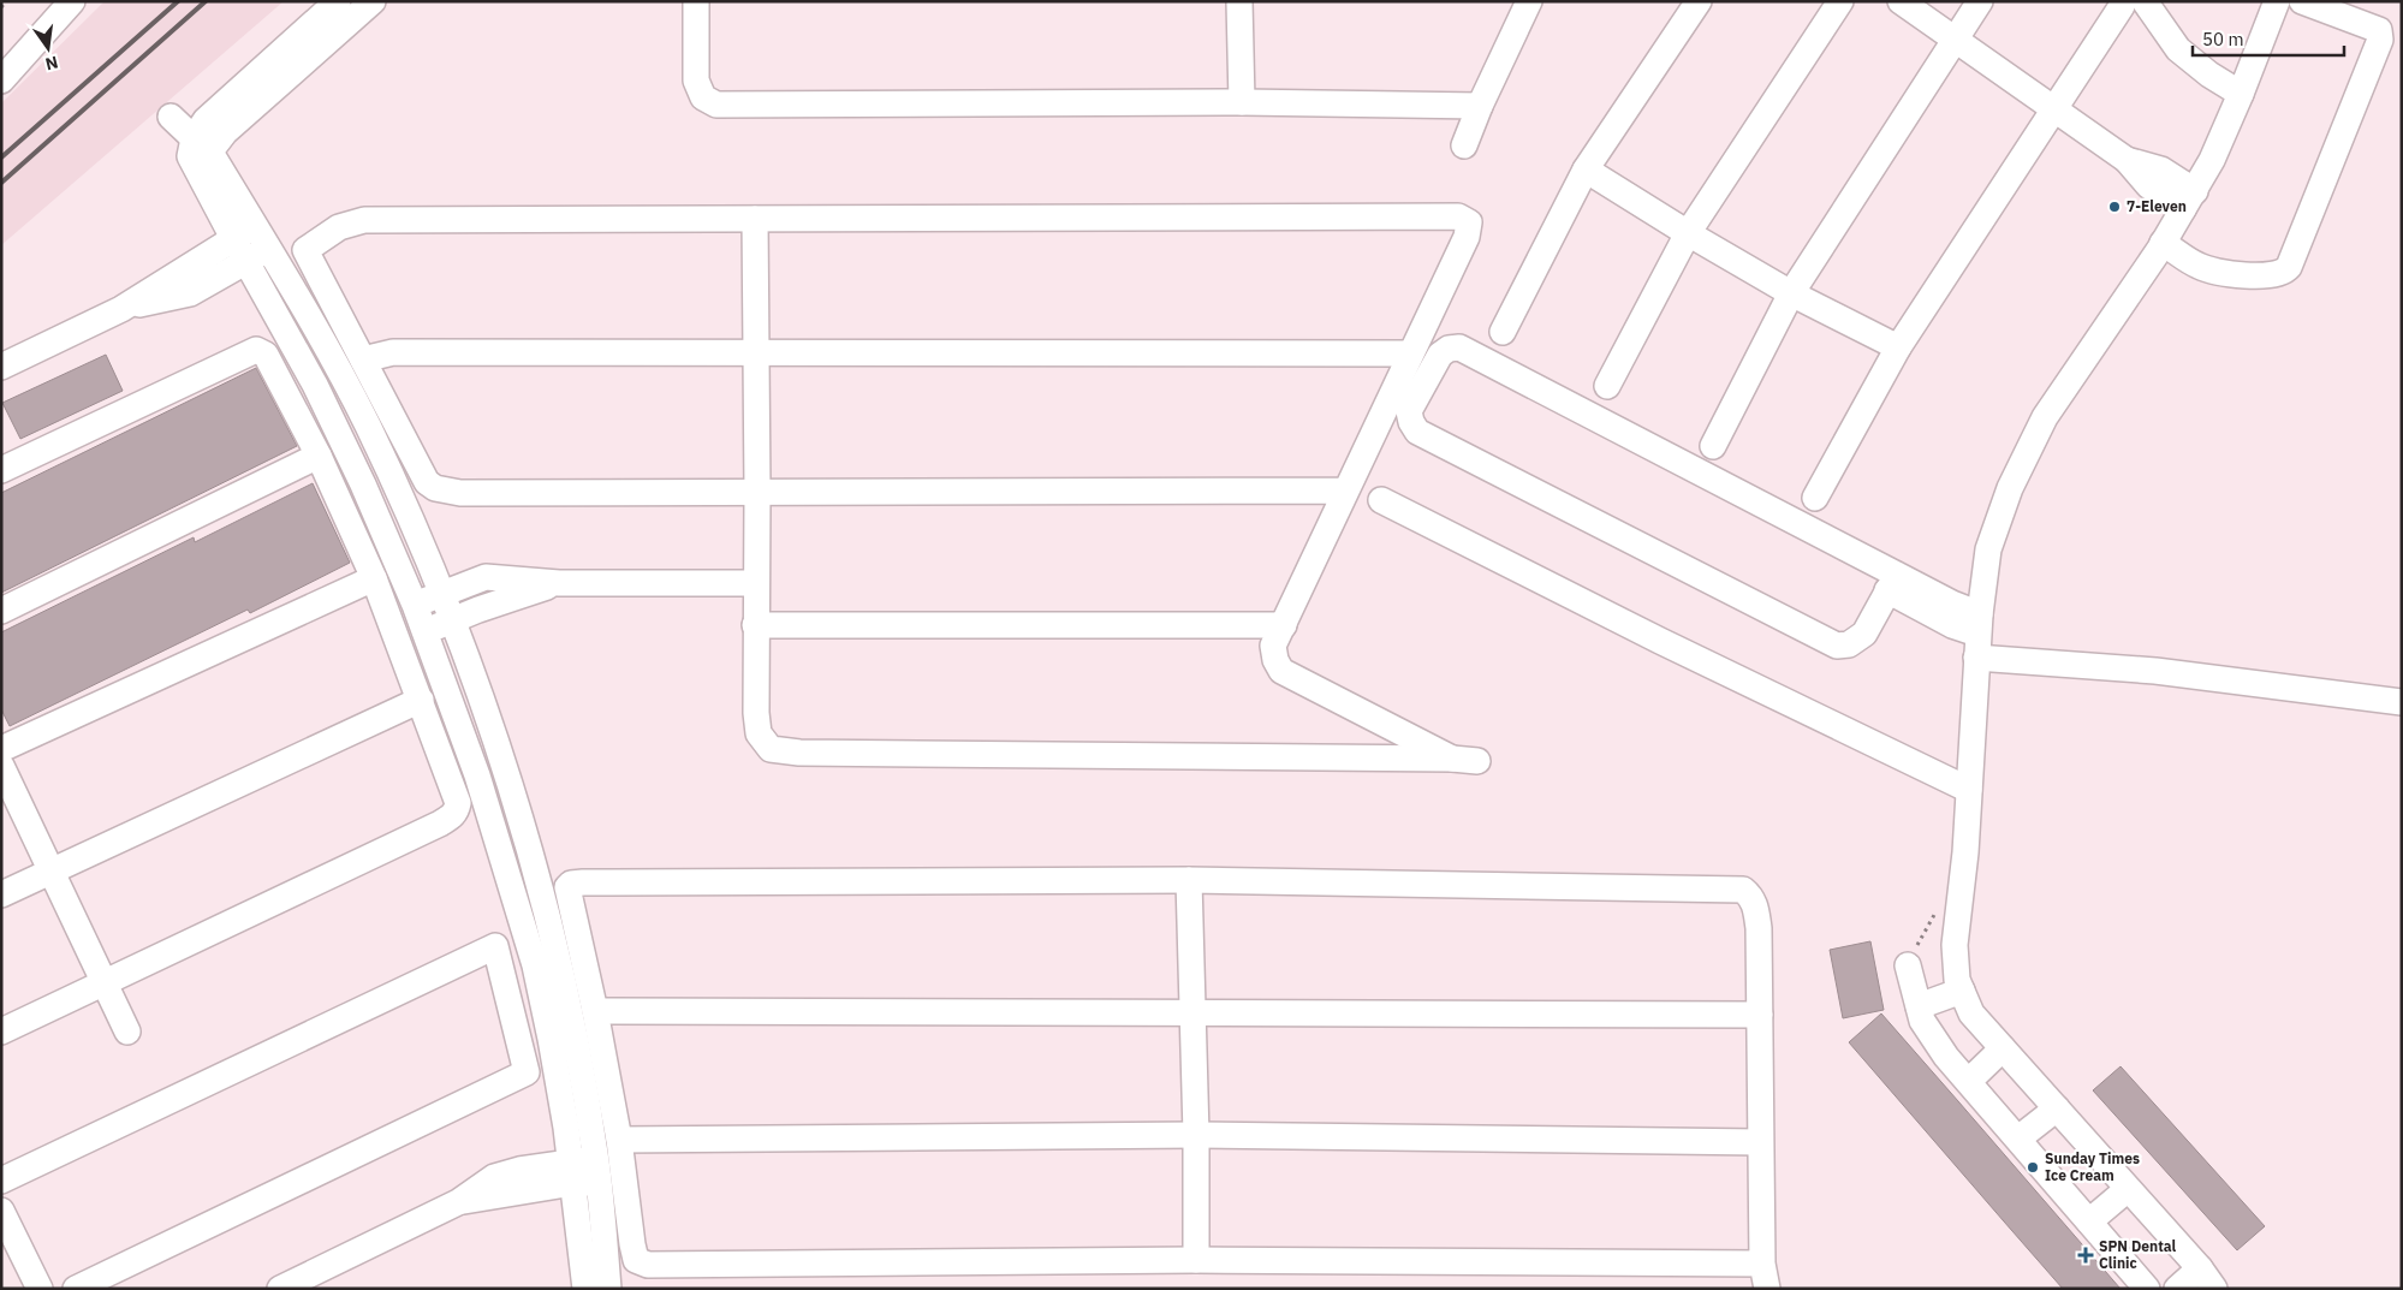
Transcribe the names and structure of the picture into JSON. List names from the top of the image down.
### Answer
{
  "places": {
    "other": ["7-Eleven", "Sunday Times Ice Cream"],
    "health": ["SPN Dental Clinic"]
  },
  "scale_bar": "50 m",
  "north": "bottom"
}
